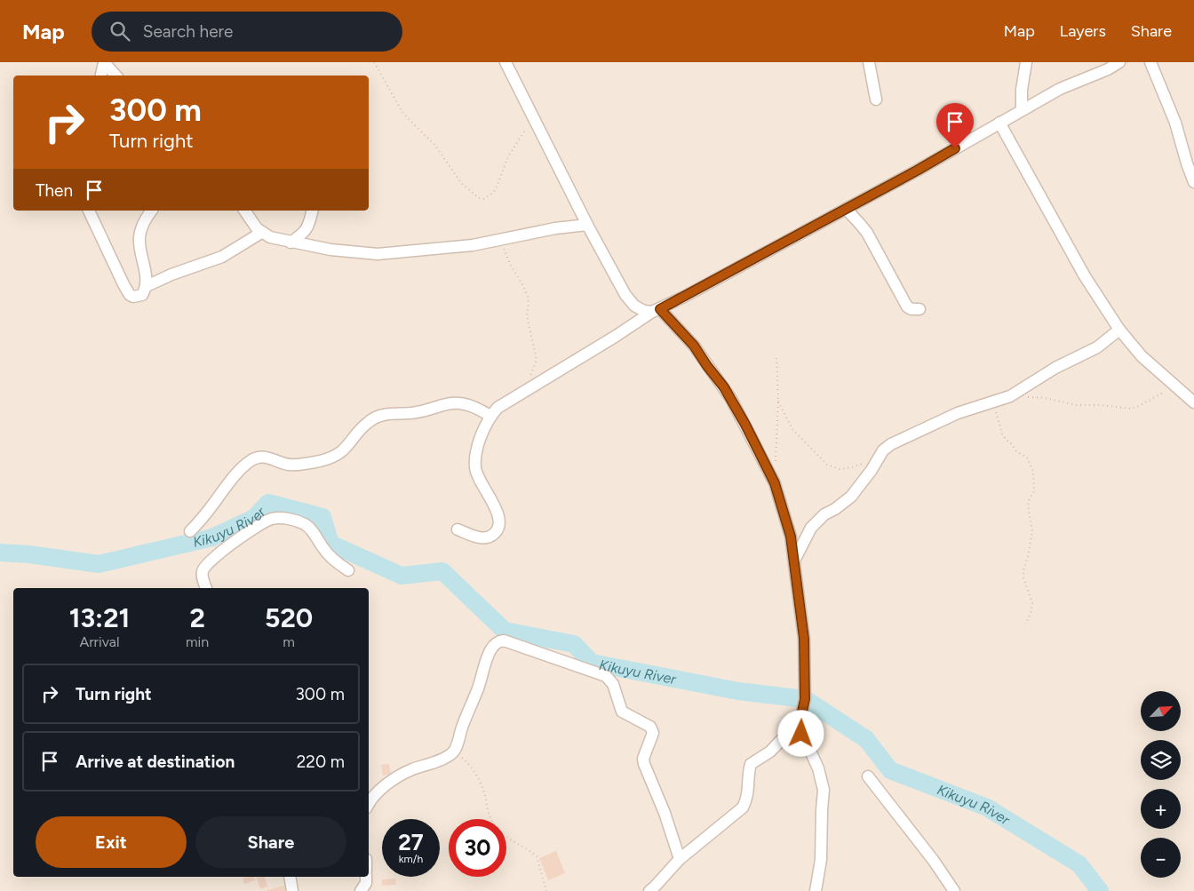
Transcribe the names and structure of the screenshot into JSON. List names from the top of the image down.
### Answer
{
  "water": ["Kikuyu River"],
  "north": "top right",
  "page": {
    "header": "Map",
    "search": "Search here",
    "nav": ["Map", "Layers", "Share"],
    "turn": ["300 m", "Turn right"],
    "then": "Then",
    "eta": [
      "13:21",
      "Arrival",
      "2",
      "min",
      "520",
      "m"
    ],
    "list": [
      {
        "name": "Turn right",
        "value": "300 m"
      },
      {
        "name": "Arrive at destination",
        "value": "220 m"
      }
    ],
    "map_buttons": ["+", "−"],
    "buttons": ["Exit", "Share"],
    "speed": "27 km/h",
    "limit": "30"
  }
}
